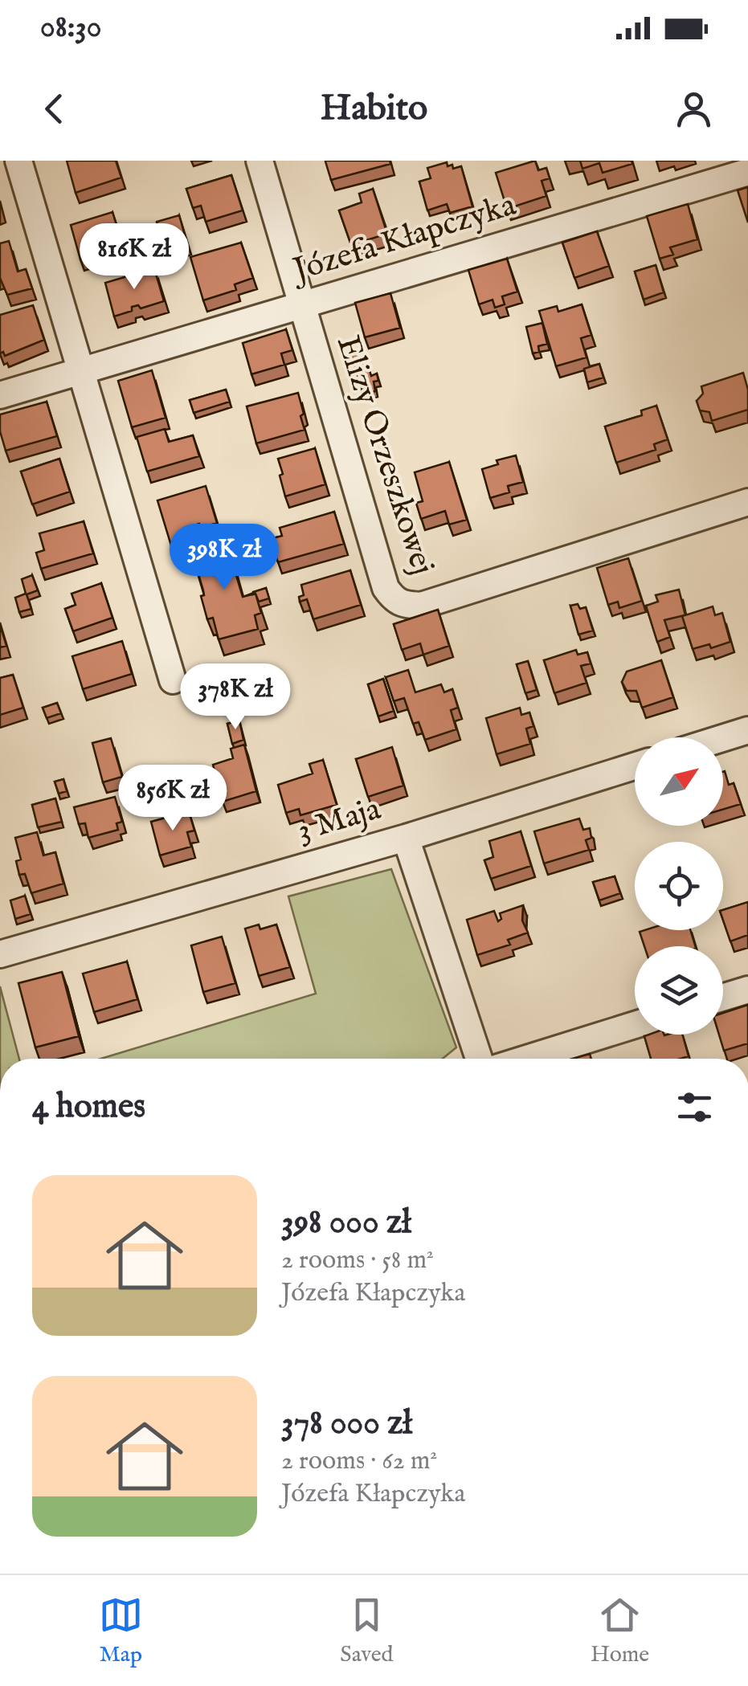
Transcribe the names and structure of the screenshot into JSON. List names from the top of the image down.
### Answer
{
  "streets": {
    "street": ["Józefa Kłapczyka", "Elizy Orzeszkowej", "3 Maja"]
  },
  "crossings": [
    ["Józefa Kłapczyka", "Elizy Orzeszkowej"]
  ],
  "north": "top right",
  "page": {
    "status": "08:30",
    "header": "Habito",
    "price": [
      "816K zł",
      "398K zł",
      "378K zł",
      "856K zł"
    ],
    "heading": "4 homes",
    "list": [
      {
        "name": "398 000 zł",
        "note": "2 rooms · 58 m² · Józefa Kłapczyka"
      },
      {
        "name": "378 000 zł",
        "note": "2 rooms · 62 m² · Józefa Kłapczyka"
      }
    ],
    "tabs": ["Map", "Saved", "Home"]
  }
}
